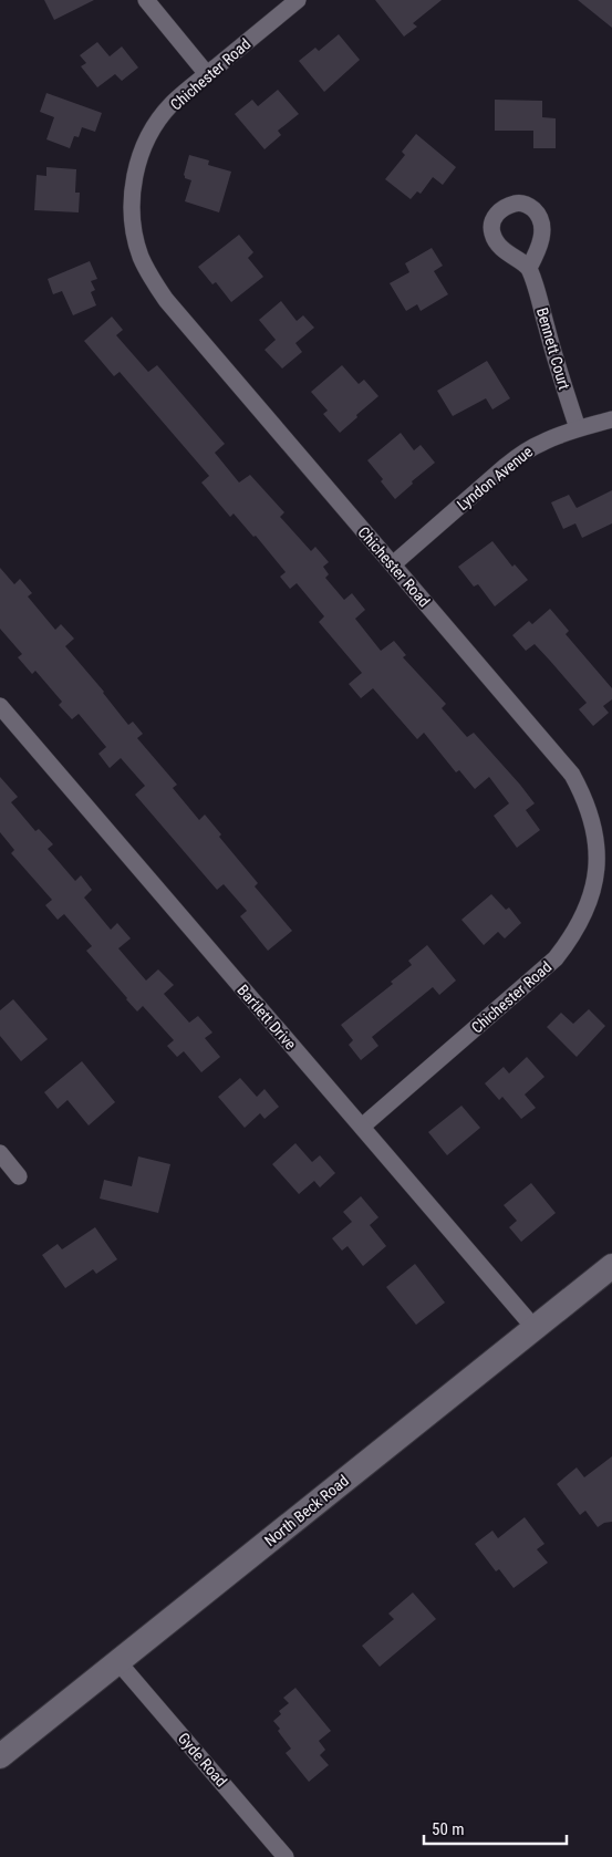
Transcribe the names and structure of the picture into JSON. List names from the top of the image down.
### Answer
{
  "streets": {
    "main road": ["North Beck Road"],
    "street": [
      "Chichester Road",
      "Bennett Court",
      "Lyndon Avenue",
      "Bartlett Drive",
      "Gyde Road"
    ]
  },
  "crossings": [
    ["Chichester Road", "Lyndon Avenue"],
    ["Chichester Road", "Bartlett Drive"],
    ["Bennett Court", "Lyndon Avenue"],
    ["Bartlett Drive", "North Beck Road"],
    ["North Beck Road", "Gyde Road"]
  ],
  "scale_bar": "50 m"
}
